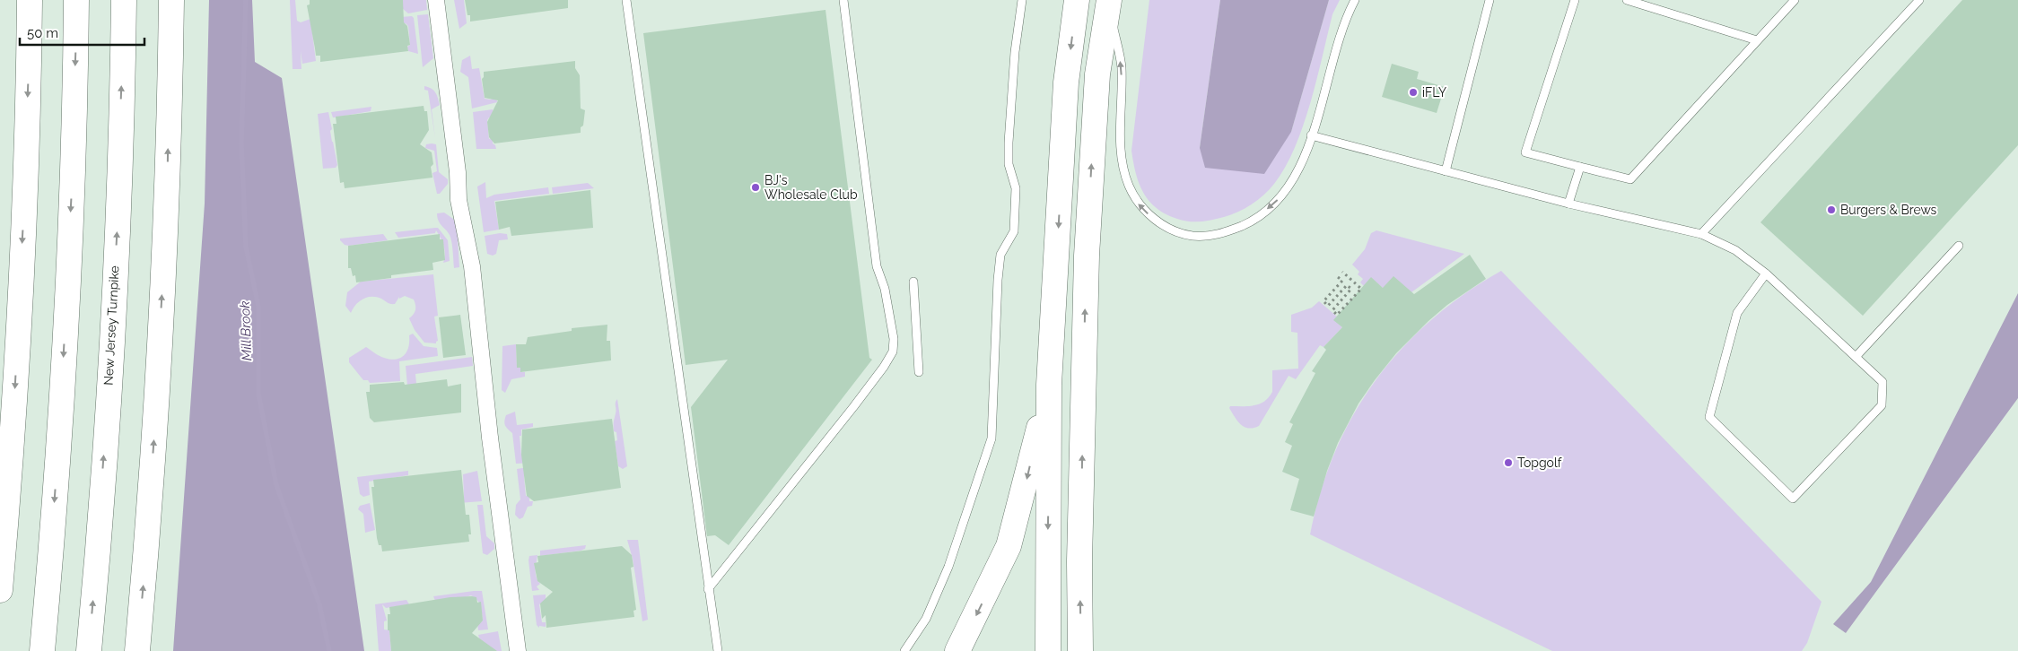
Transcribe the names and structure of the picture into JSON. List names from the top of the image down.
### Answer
{
  "streets": {
    "highway": ["New Jersey Turnpike"]
  },
  "water": ["Mill Brook"],
  "places": [
    "iFLY",
    "BJ's Wholesale Club",
    "Burgers & Brews",
    "Topgolf"
  ],
  "scale_bar": "50 m"
}
